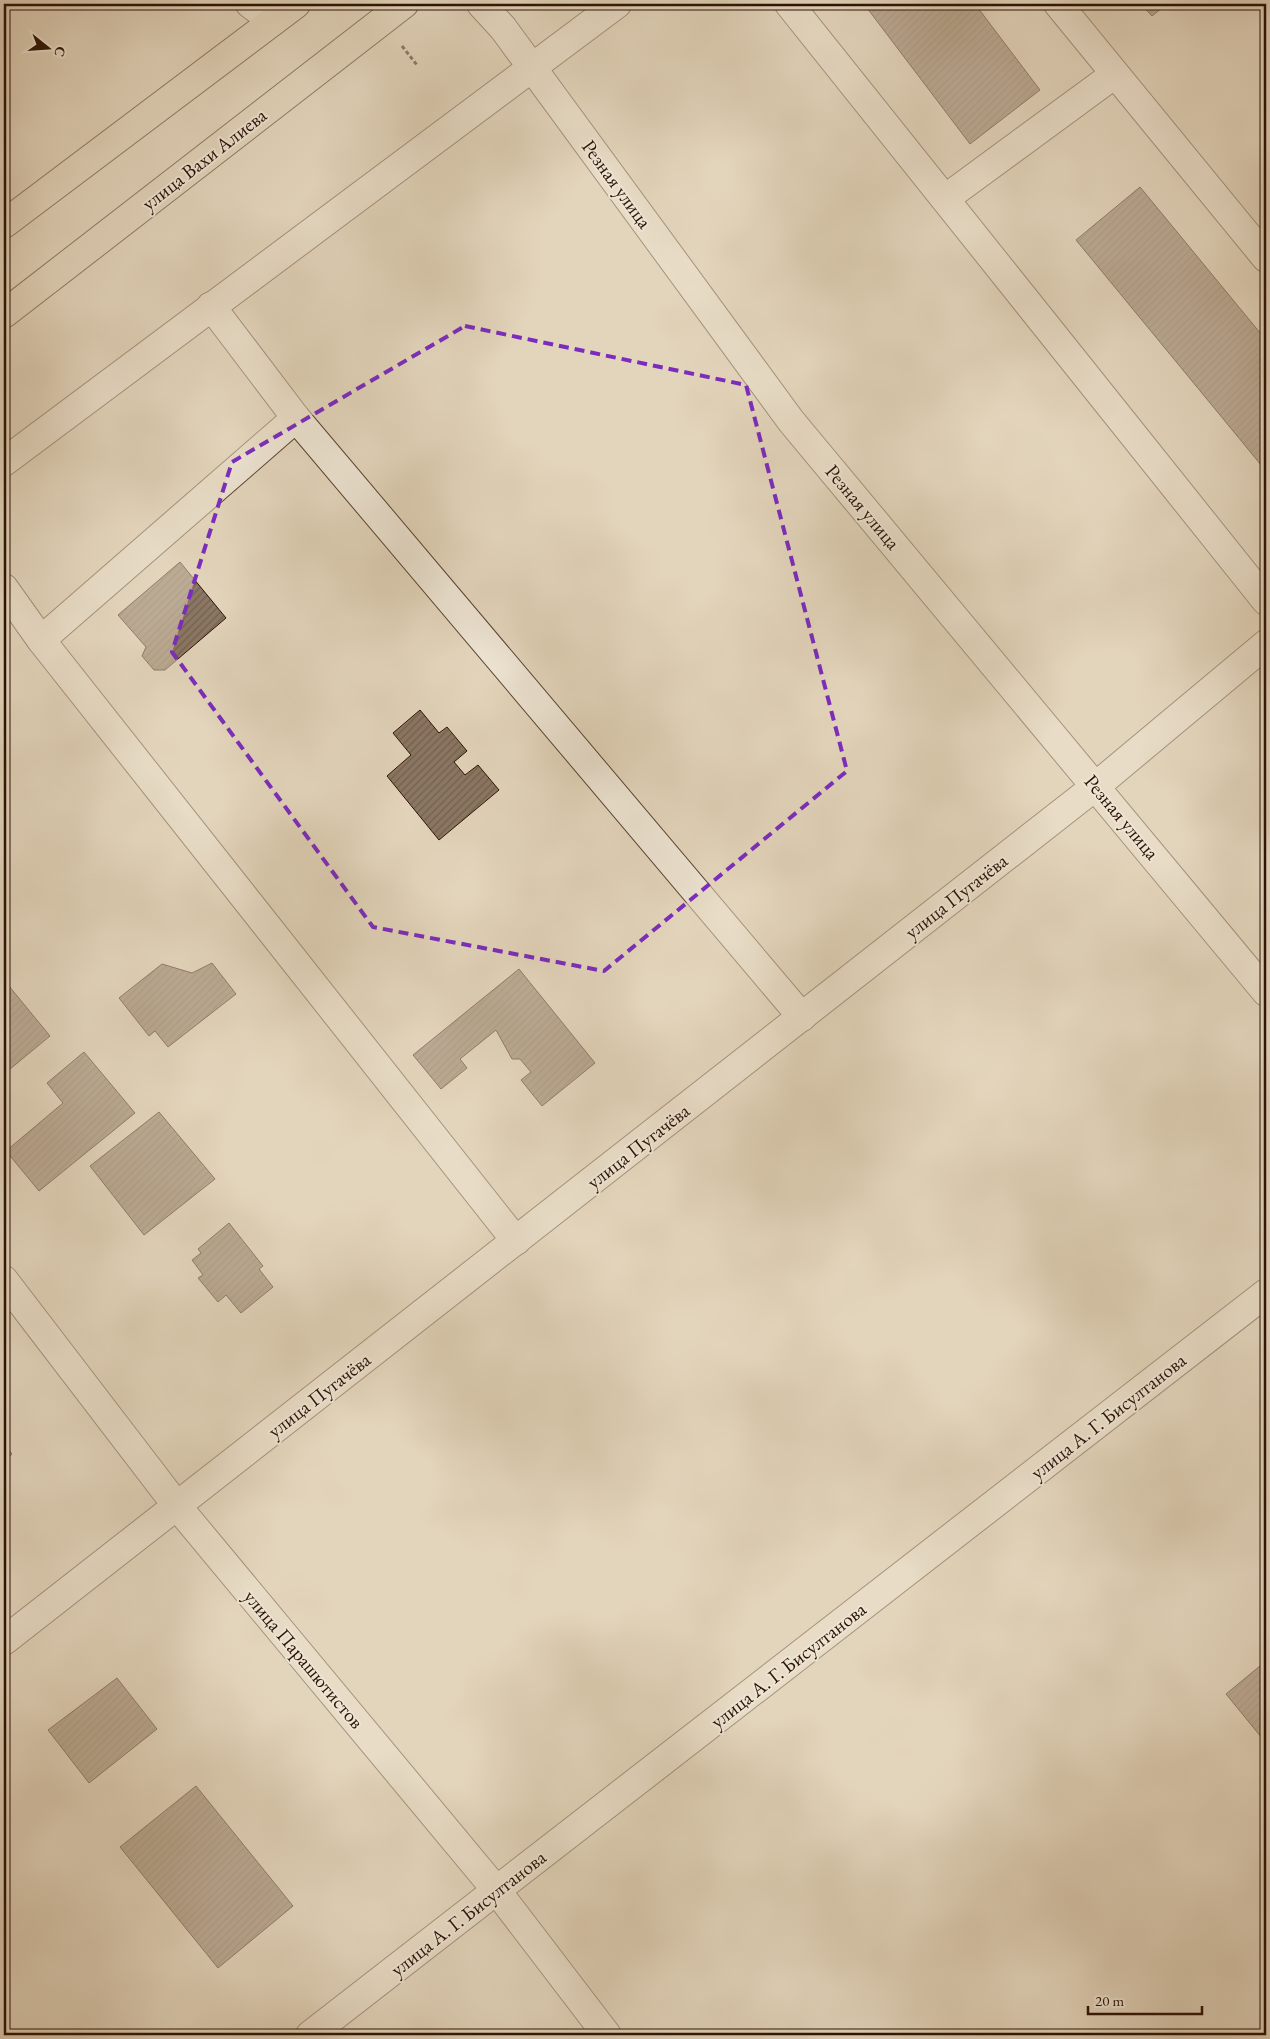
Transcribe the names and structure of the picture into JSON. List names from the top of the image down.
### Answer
{
  "streets": {
    "main road": ["улица Вахи Алиева"],
    "street": [
      "Резная улица",
      "улица Пугачёва",
      "улица А. Г. Бисултанова",
      "улица Парашютистов"
    ]
  },
  "crossings": [
    ["Резная улица", "улица Пугачёва"],
    ["улица Пугачёва", "улица Парашютистов"],
    ["улица А. Г. Бисултанова", "улица Парашютистов"]
  ],
  "scale_bar": "20 m",
  "north": "right"
}
